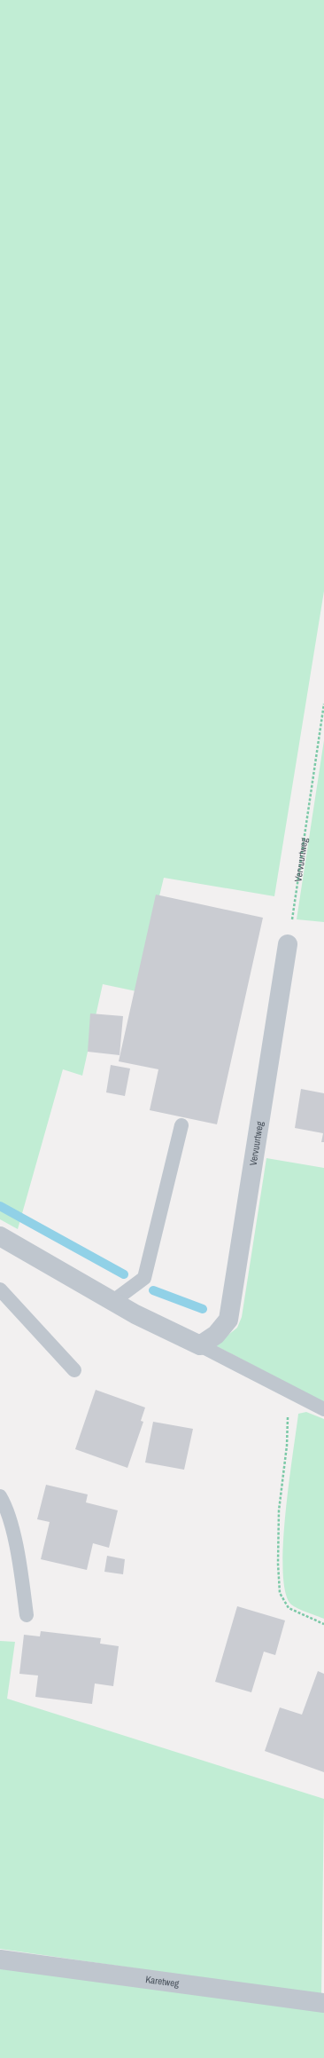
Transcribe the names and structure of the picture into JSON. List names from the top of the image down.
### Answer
{
  "streets": {
    "street": ["Vervuurtweg", "Karetweg"]
  }
}
